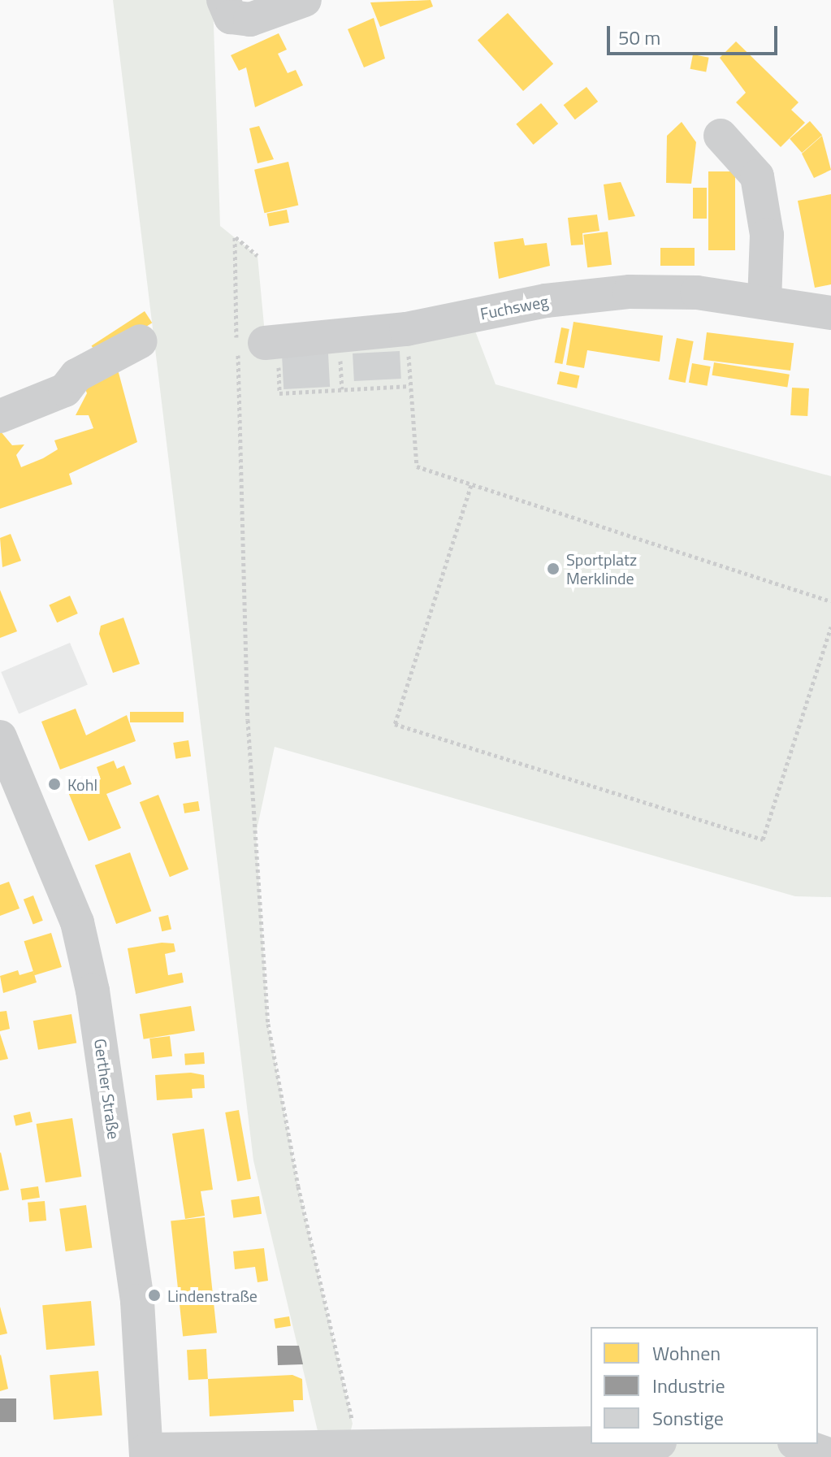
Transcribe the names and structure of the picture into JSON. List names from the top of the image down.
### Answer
{
  "streets": {
    "street": ["Fuchsweg", "Gerther Straße"]
  },
  "places": ["Sportplatz Merklinde", "Kohl", "Lindenstraße"],
  "legend": ["Wohnen", "Industrie", "Sonstige"],
  "scale_bar": "50 m"
}
